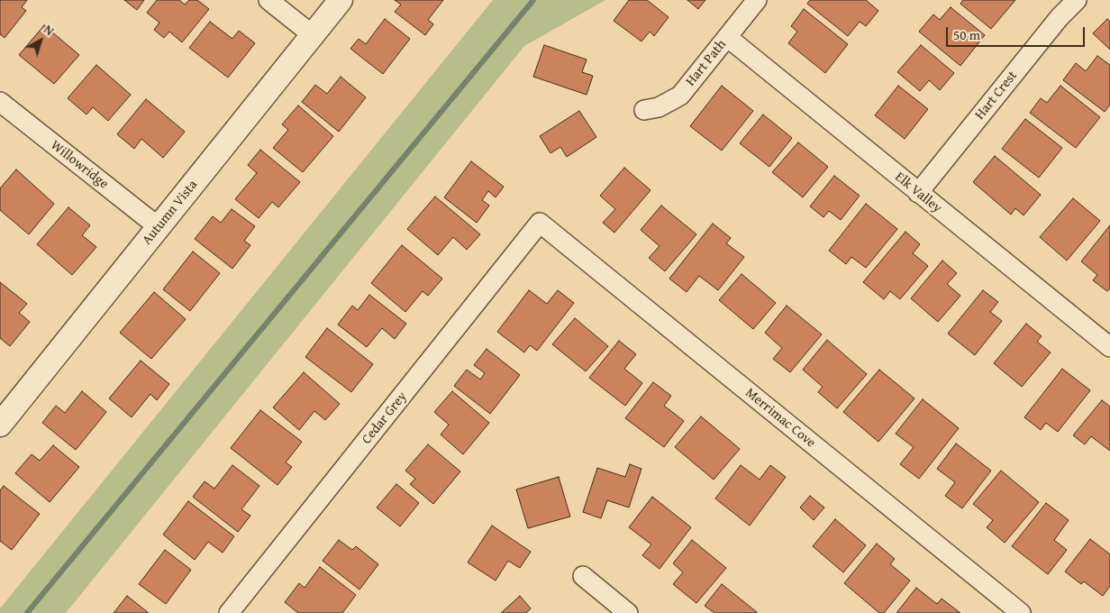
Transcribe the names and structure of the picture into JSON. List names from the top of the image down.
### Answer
{
  "streets": {
    "street": [
      "Hart Path",
      "Hart Crest",
      "Willowridge",
      "Elk Valley",
      "Autumn Vista",
      "Cedar Grey",
      "Merrimac Cove"
    ]
  },
  "crossings": [
    ["Hart Path", "Elk Valley"],
    ["Hart Crest", "Elk Valley"],
    ["Willowridge", "Autumn Vista"],
    ["Cedar Grey", "Merrimac Cove"]
  ],
  "scale_bar": "50 m",
  "north": "top right"
}
